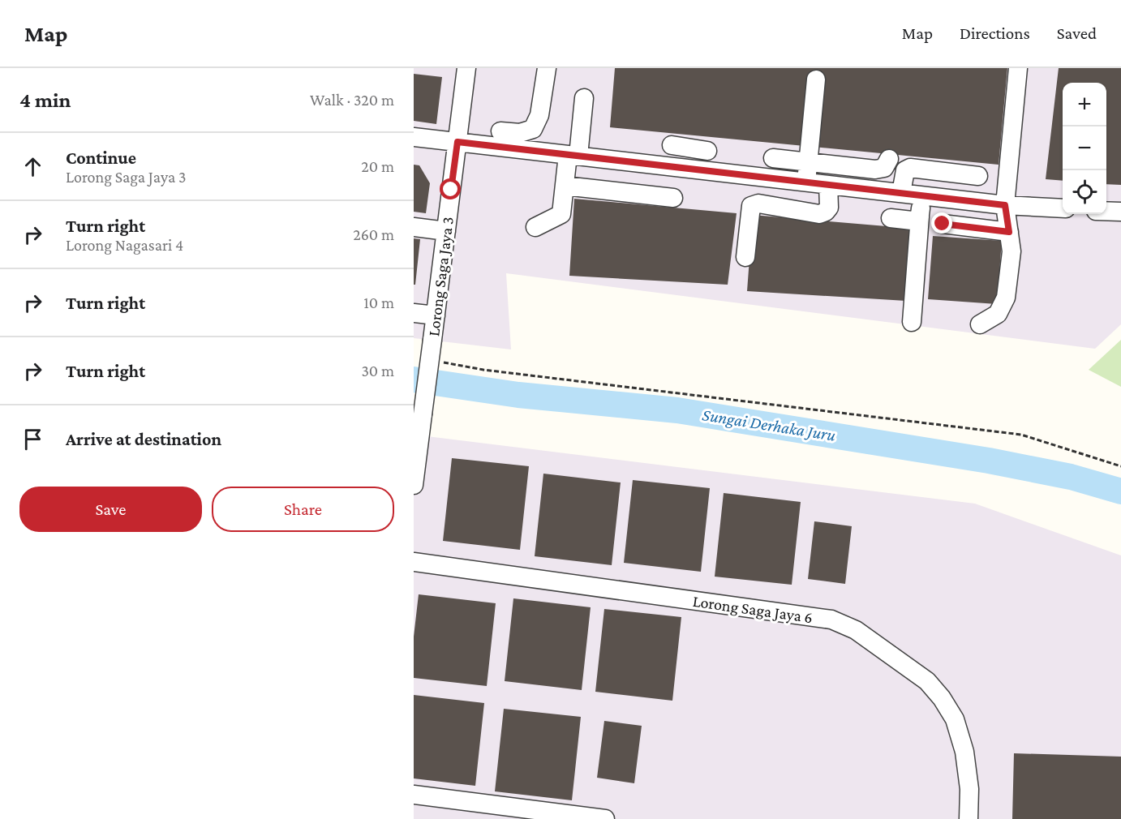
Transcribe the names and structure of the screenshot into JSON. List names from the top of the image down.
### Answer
{
  "streets": {
    "street": ["Lorong Saga Jaya 3", "Lorong Saga Jaya 6"]
  },
  "water": ["Sungai Derhaka Juru"],
  "page": {
    "header": "Map",
    "nav": ["Map", "Directions", "Saved"],
    "heading": ["4 min", "Walk · 320 m"],
    "map_buttons": ["+", "−"],
    "list": [
      ["Continue", "Lorong Saga Jaya 3", "20 m"],
      ["Turn right", "Lorong Nagasari 4", "260 m"],
      ["Turn right", "10 m"],
      ["Turn right", "30 m"],
      "Arrive at destination"
    ],
    "buttons": ["Save", "Share"]
  }
}
